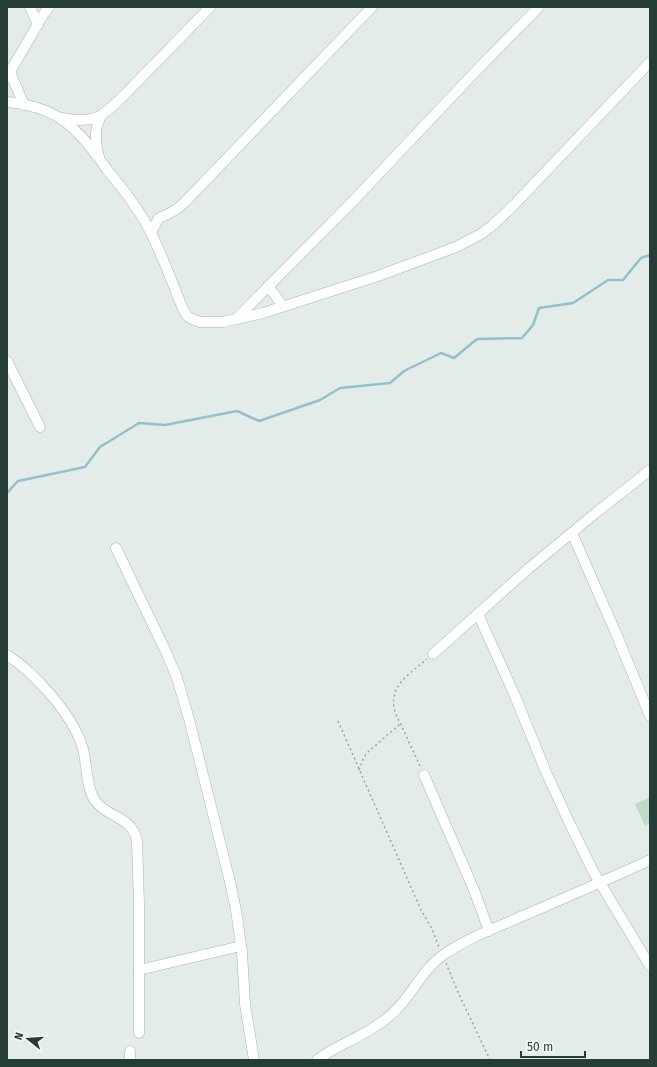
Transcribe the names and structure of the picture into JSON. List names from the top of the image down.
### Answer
{
  "scale_bar": "50 m",
  "north": "left"
}
